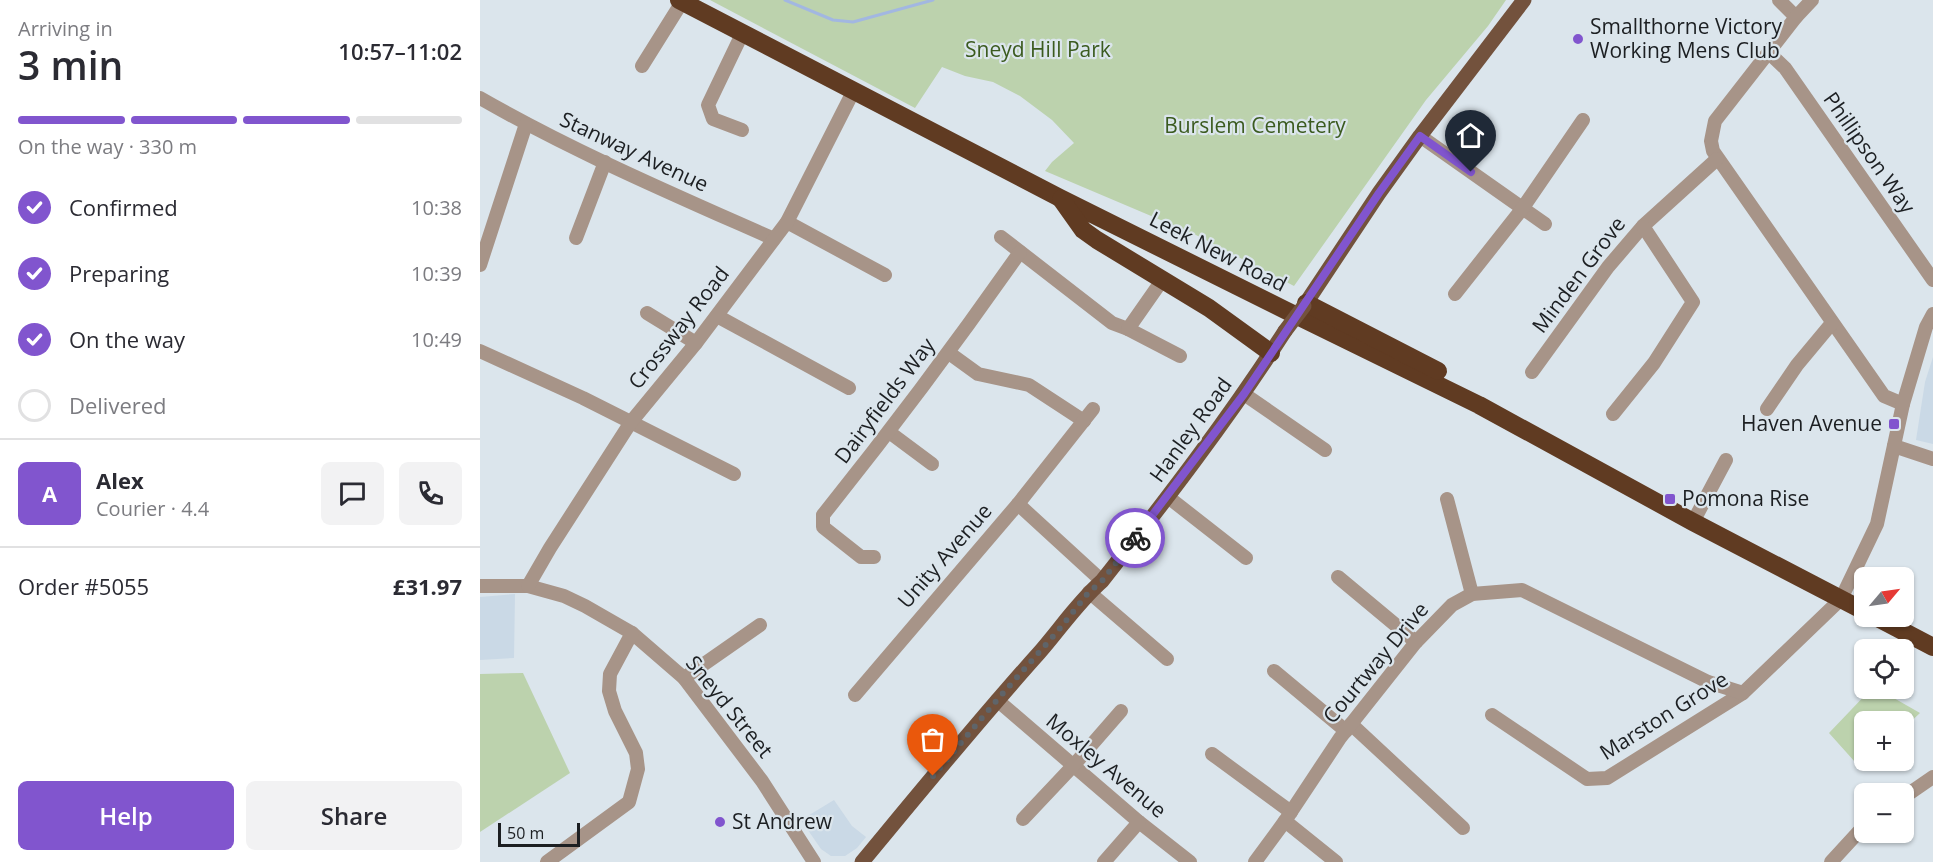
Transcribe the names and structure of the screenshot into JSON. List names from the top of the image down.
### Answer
{
  "streets": {
    "highway": ["Leek New Road"],
    "main road": ["Hanley Road"],
    "street": [
      "Stanway Avenue",
      "Phillipson Way",
      "Minden Grove",
      "Crossway Road",
      "Dairyfields Way",
      "Unity Avenue",
      "Courtway Drive",
      "Sneyd Street",
      "Marston Grove",
      "Moxley Avenue"
    ]
  },
  "crossings": [
    ["Stanway Avenue", "Crossway Road"],
    ["Leek New Road", "Crossway Road"],
    ["Leek New Road", "Marston Grove"],
    ["Crossway Road", "Sneyd Street"],
    ["Hanley Road", "Unity Avenue"],
    ["Hanley Road", "Moxley Avenue"],
    ["Courtway Drive", "Marston Grove"]
  ],
  "parks": ["Sneyd Hill Park", "Burslem Cemetery"],
  "places": {
    "other": ["Smallthorne Victory Working Mens Club", "St Andrew"],
    "transit": ["Haven Avenue", "Pomona Rise"]
  },
  "scale_bar": "50 m",
  "north": "top right",
  "page": {
    "heading": ["3 min", "Arriving in", "10:57–11:02"],
    "panel": [
      "Alex",
      "Courier · 4.4",
      "Order #5055",
      "£31.97"
    ],
    "bar": "On the way · 330 m",
    "list": [
      ["Confirmed", "10:38"],
      ["Preparing", "10:39"],
      ["On the way", "10:49"],
      "Delivered"
    ],
    "round": "A",
    "map_buttons": ["+", "−"],
    "buttons": ["Help", "Share"],
    "scale": "50 m"
  }
}
